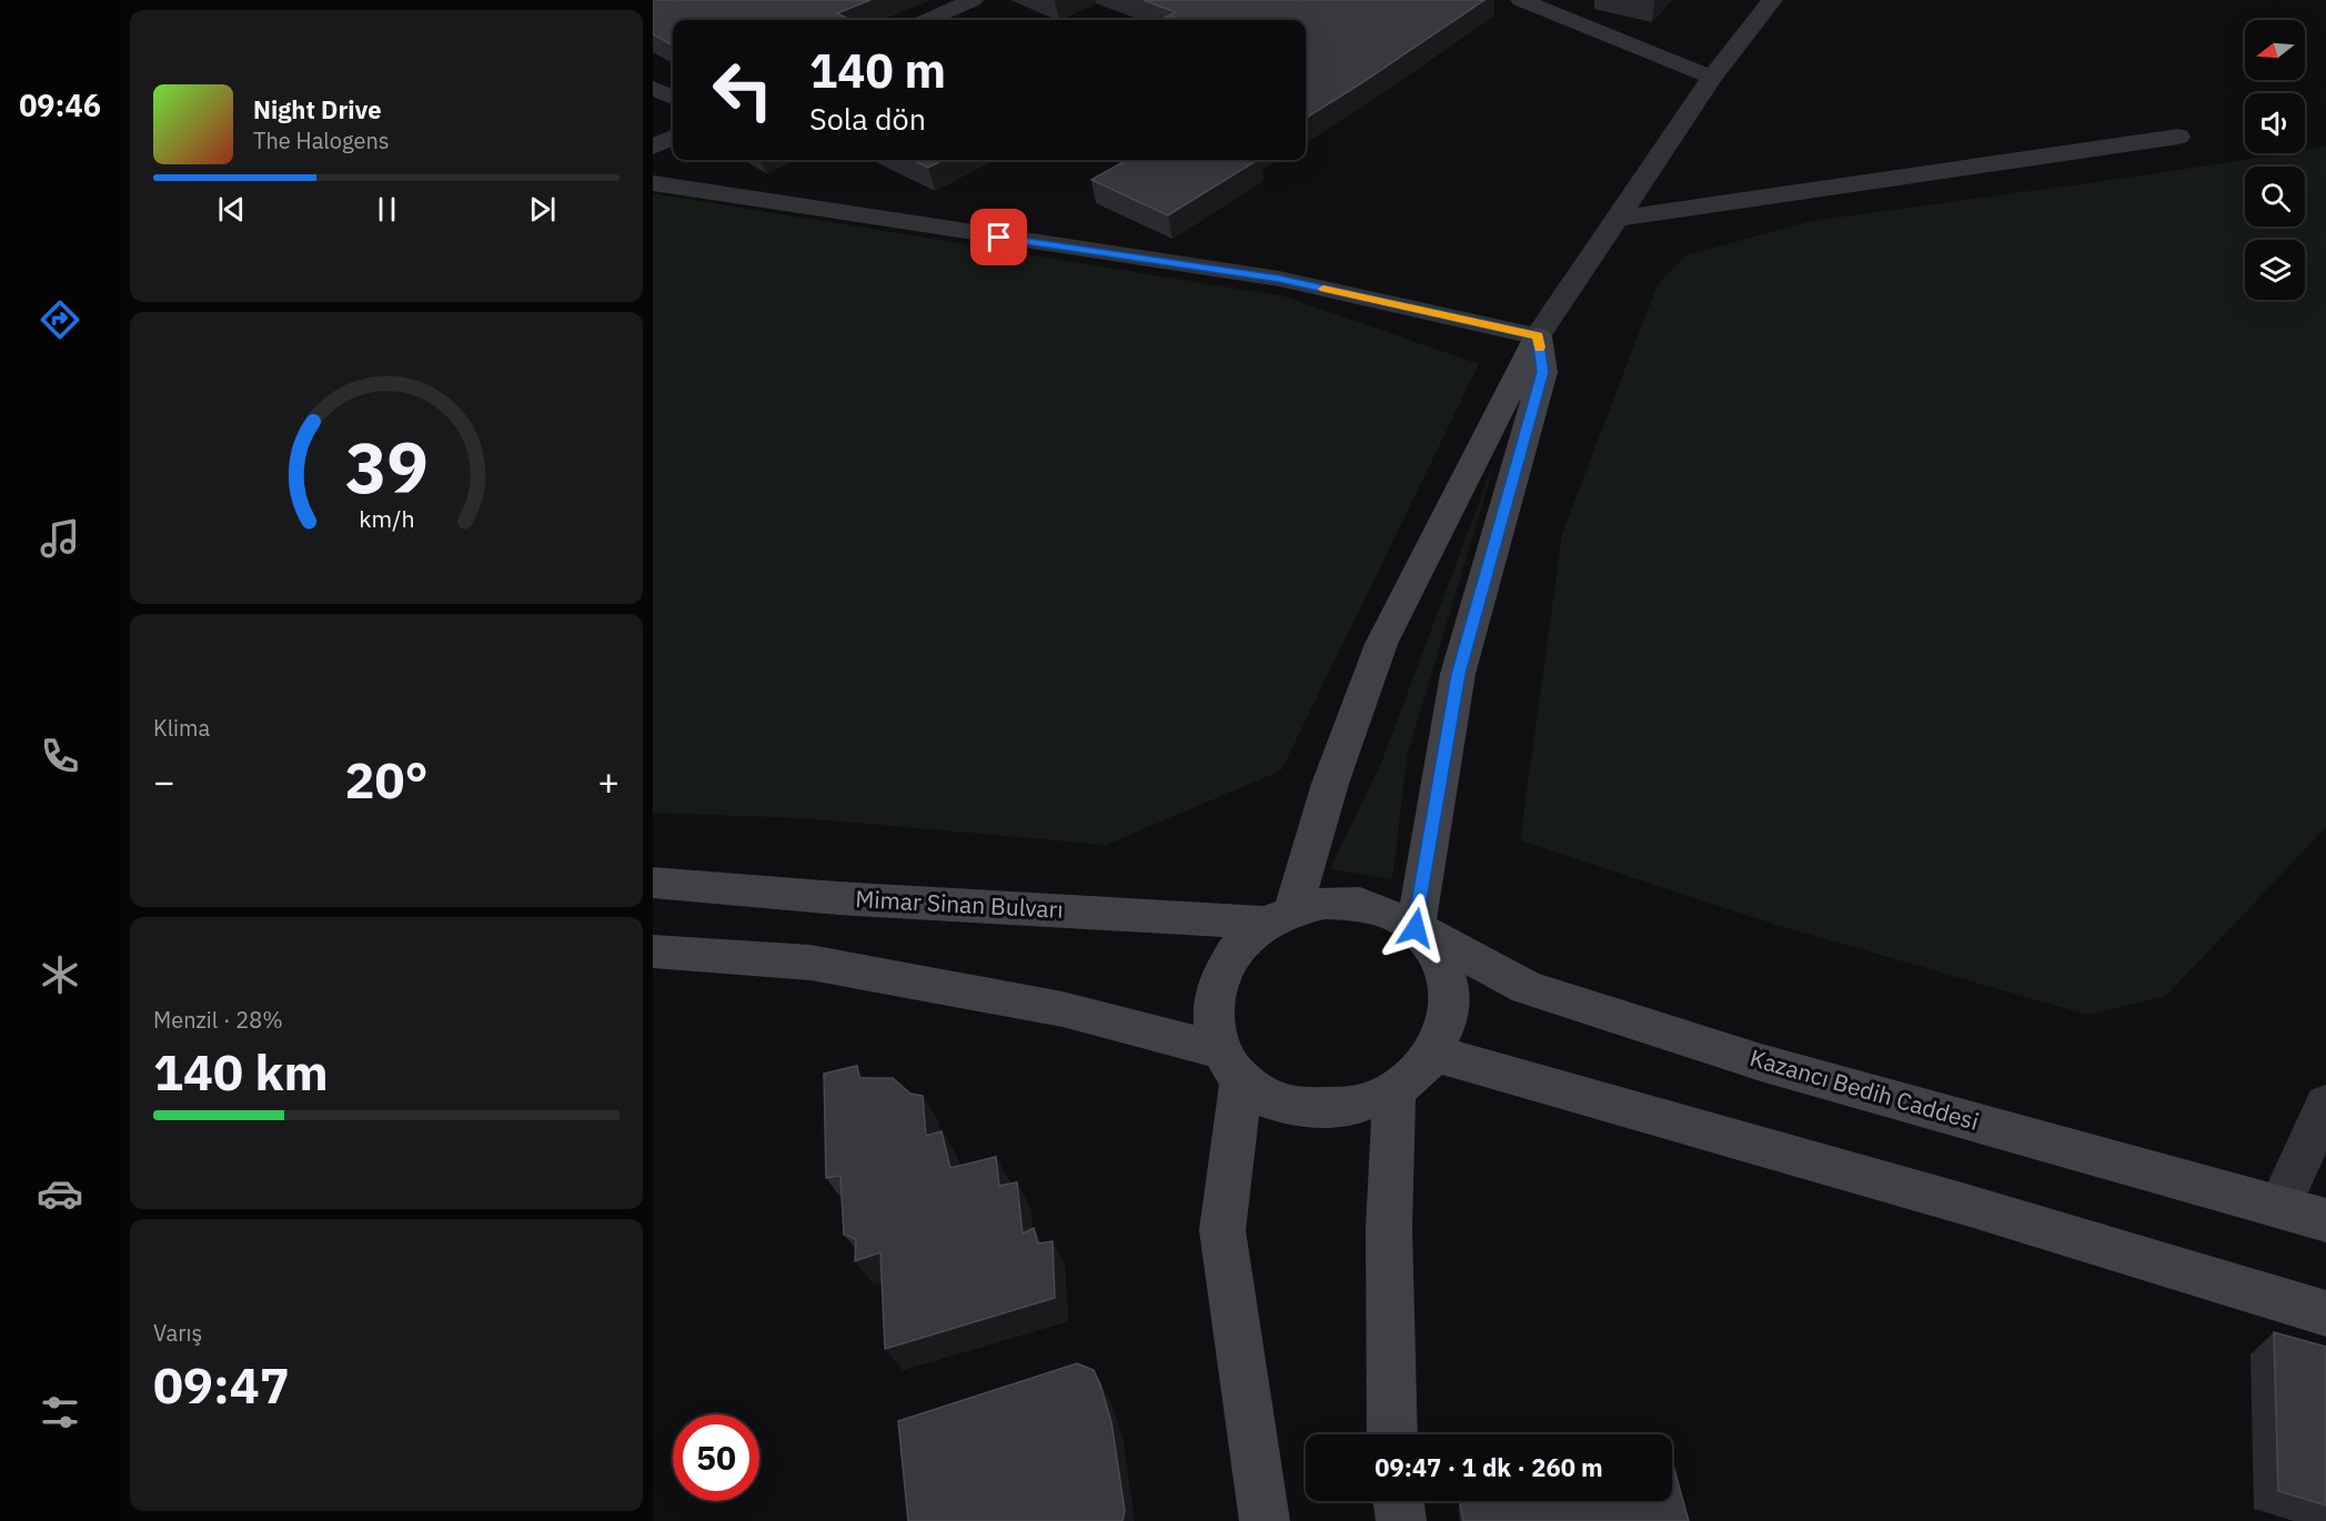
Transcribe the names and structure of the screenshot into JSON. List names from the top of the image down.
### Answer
{
  "streets": {
    "main road": ["Mimar Sinan Bulvarı", "Kazancı Bedih Caddesi"]
  },
  "crossings": [
    ["Mimar Sinan Bulvarı", "Kazancı Bedih Caddesi"]
  ],
  "north": "left",
  "page": {
    "tabs": "09:46",
    "turn": ["140 m", "Sola dön"],
    "song": ["Night Drive", "The Halogens"],
    "tile": [
      "Klima",
      ["Menzil · 28%", "140 km"],
      ["Varış", "09:47"]
    ],
    "heat": ["−", "20°", "+"],
    "limit": "50",
    "trip": "09:47 · 1 dk · 260 m",
    "gauge": ["39", "km/h"]
  }
}
